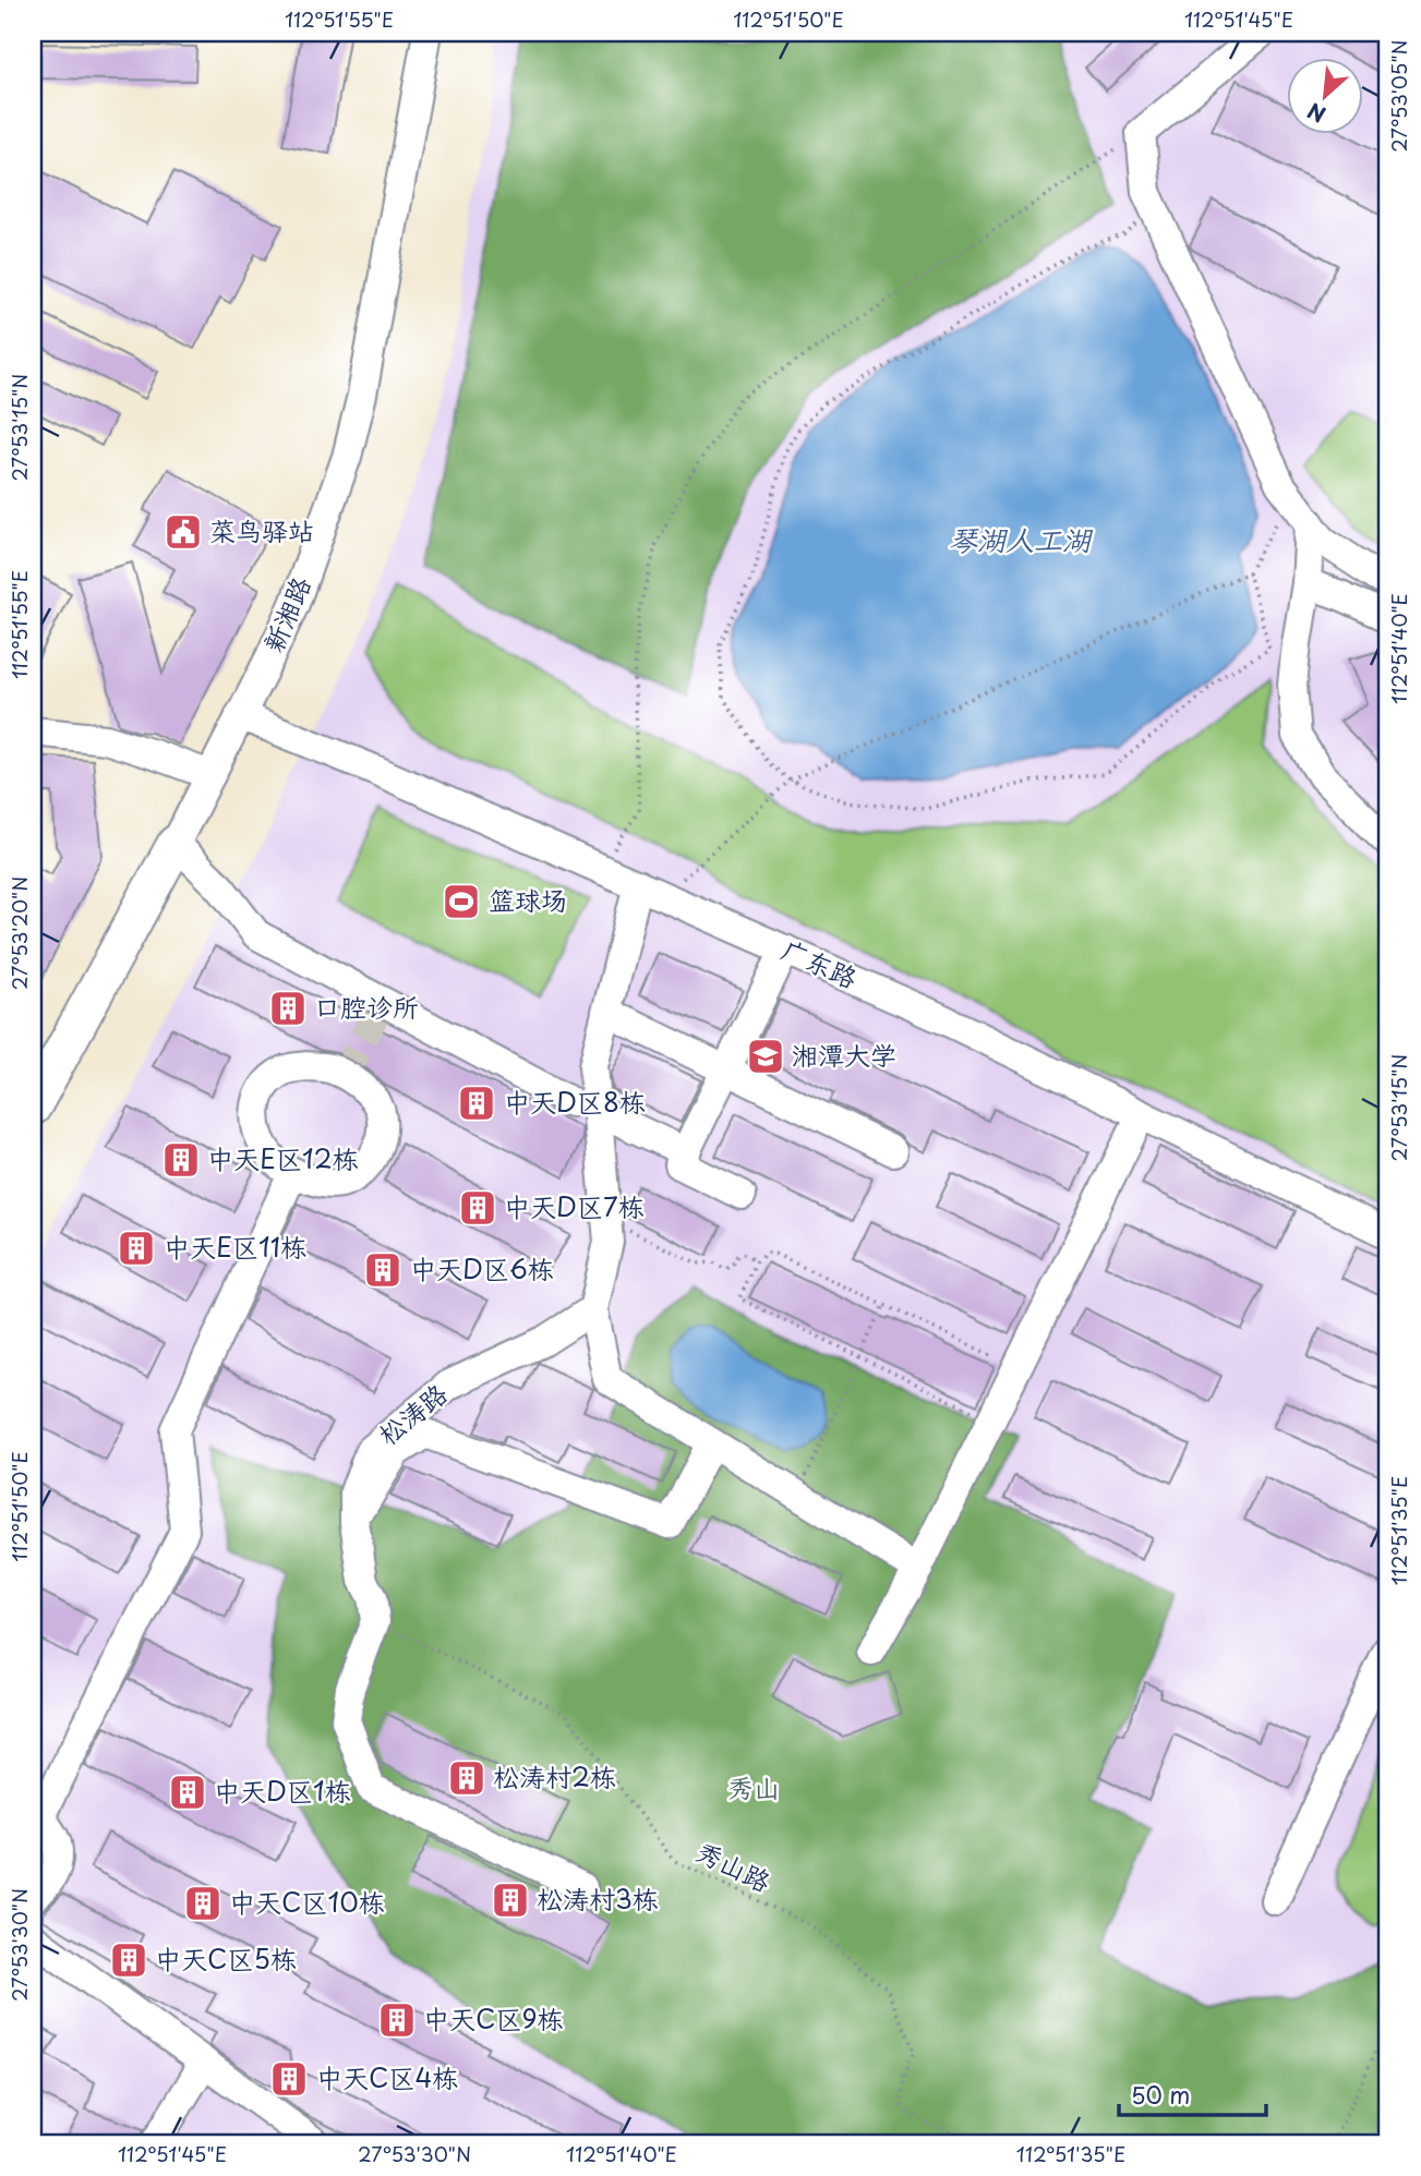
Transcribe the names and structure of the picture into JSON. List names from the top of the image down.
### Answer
{
  "streets": {
    "main road": ["新湘路"],
    "street": ["广东路", "松涛路"],
    "path": ["秀山路"]
  },
  "crossings": [
    ["新湘路", "广东路"],
    ["松涛路", "秀山路"]
  ],
  "water": ["琴湖人工湖"],
  "parks": ["秀山"],
  "places": {
    "public building": ["菜鸟驿站"],
    "sports": ["篮球场"],
    "building": [
      "口腔诊所",
      "中天D区8栋",
      "中天E区12栋",
      "中天D区7栋",
      "中天E区11栋",
      "中天D区6栋",
      "松涛村2栋",
      "中天D区1栋",
      "松涛村3栋",
      "中天C区10栋",
      "中天C区5栋",
      "中天C区9栋",
      "中天C区4栋"
    ],
    "school or university": ["湘潭大学"]
  },
  "scale_bar": "50 m",
  "north": "bottom left",
  "coordinates": [
    "112°51'55\"E",
    "112°51'50\"E",
    "112°51'45\"E",
    "27°53'05\"N",
    "27°53'15\"N",
    "112°51'40\"E",
    "27°53'20\"N",
    "112°51'35\"E",
    "27°53'30\"N"
  ]
}
